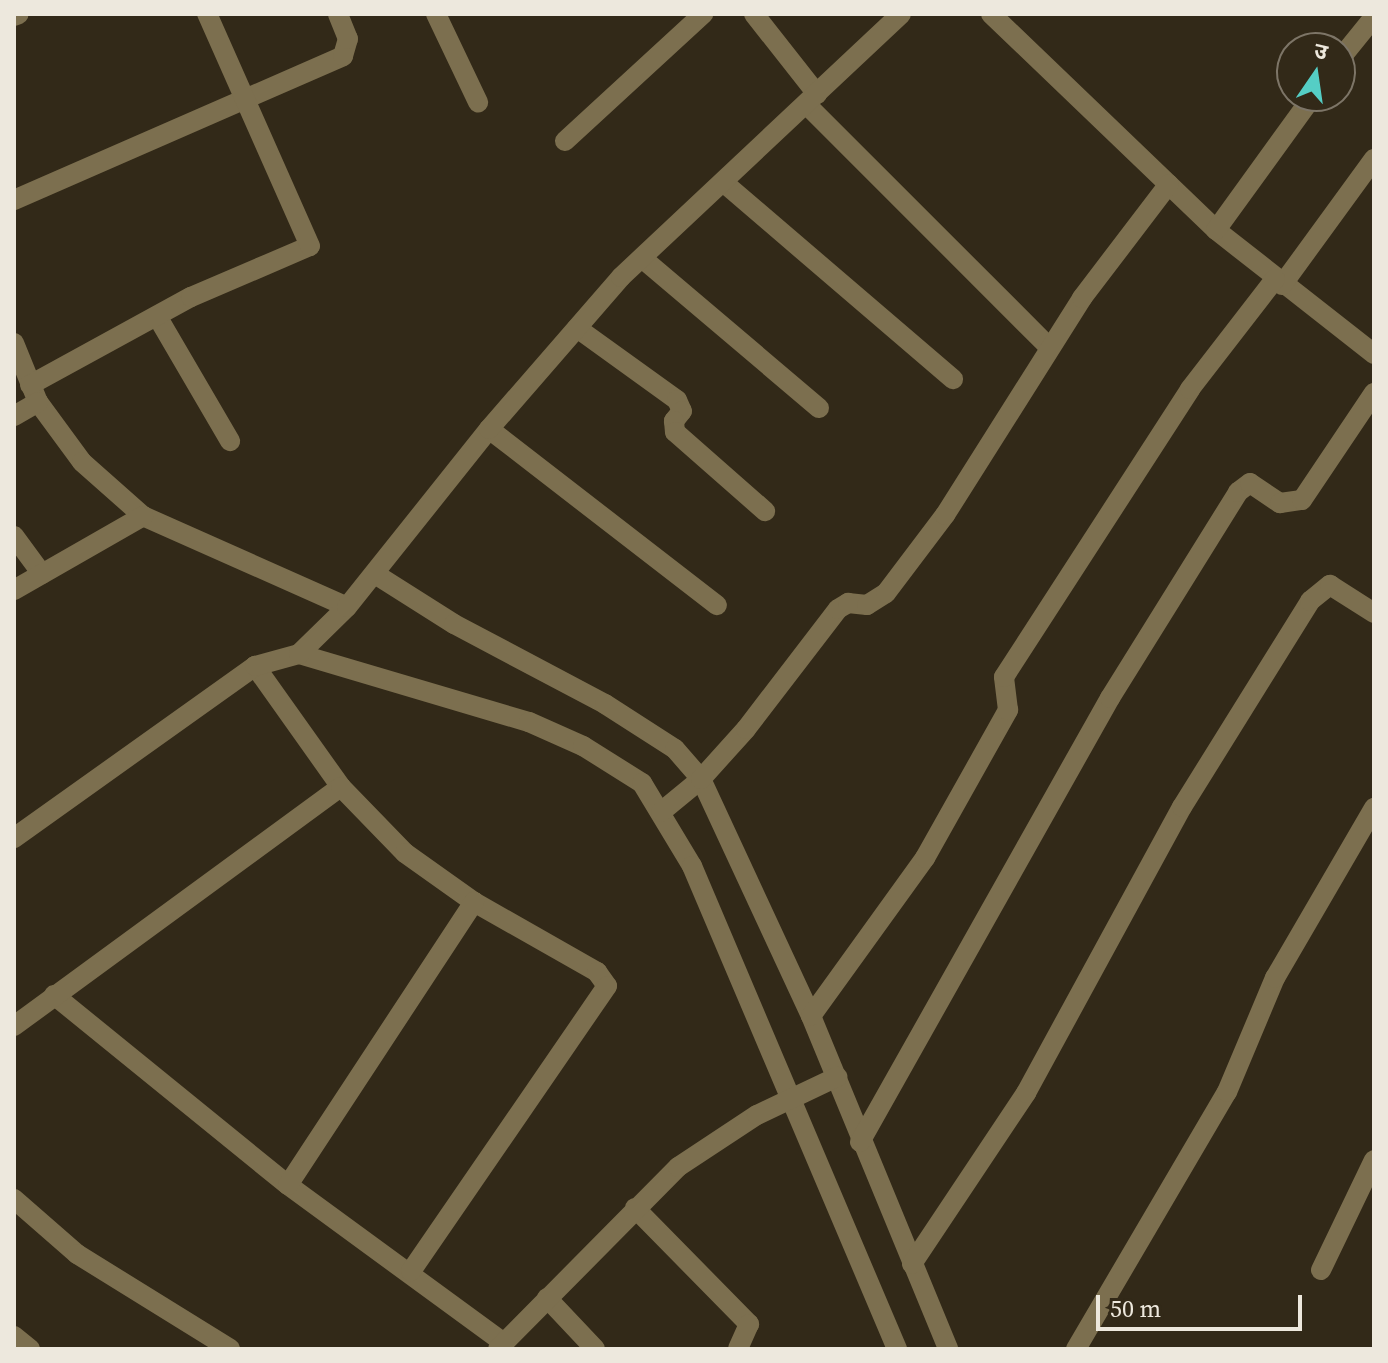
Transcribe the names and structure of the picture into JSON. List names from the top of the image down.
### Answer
{
  "scale_bar": "50 m",
  "north": "top"
}
